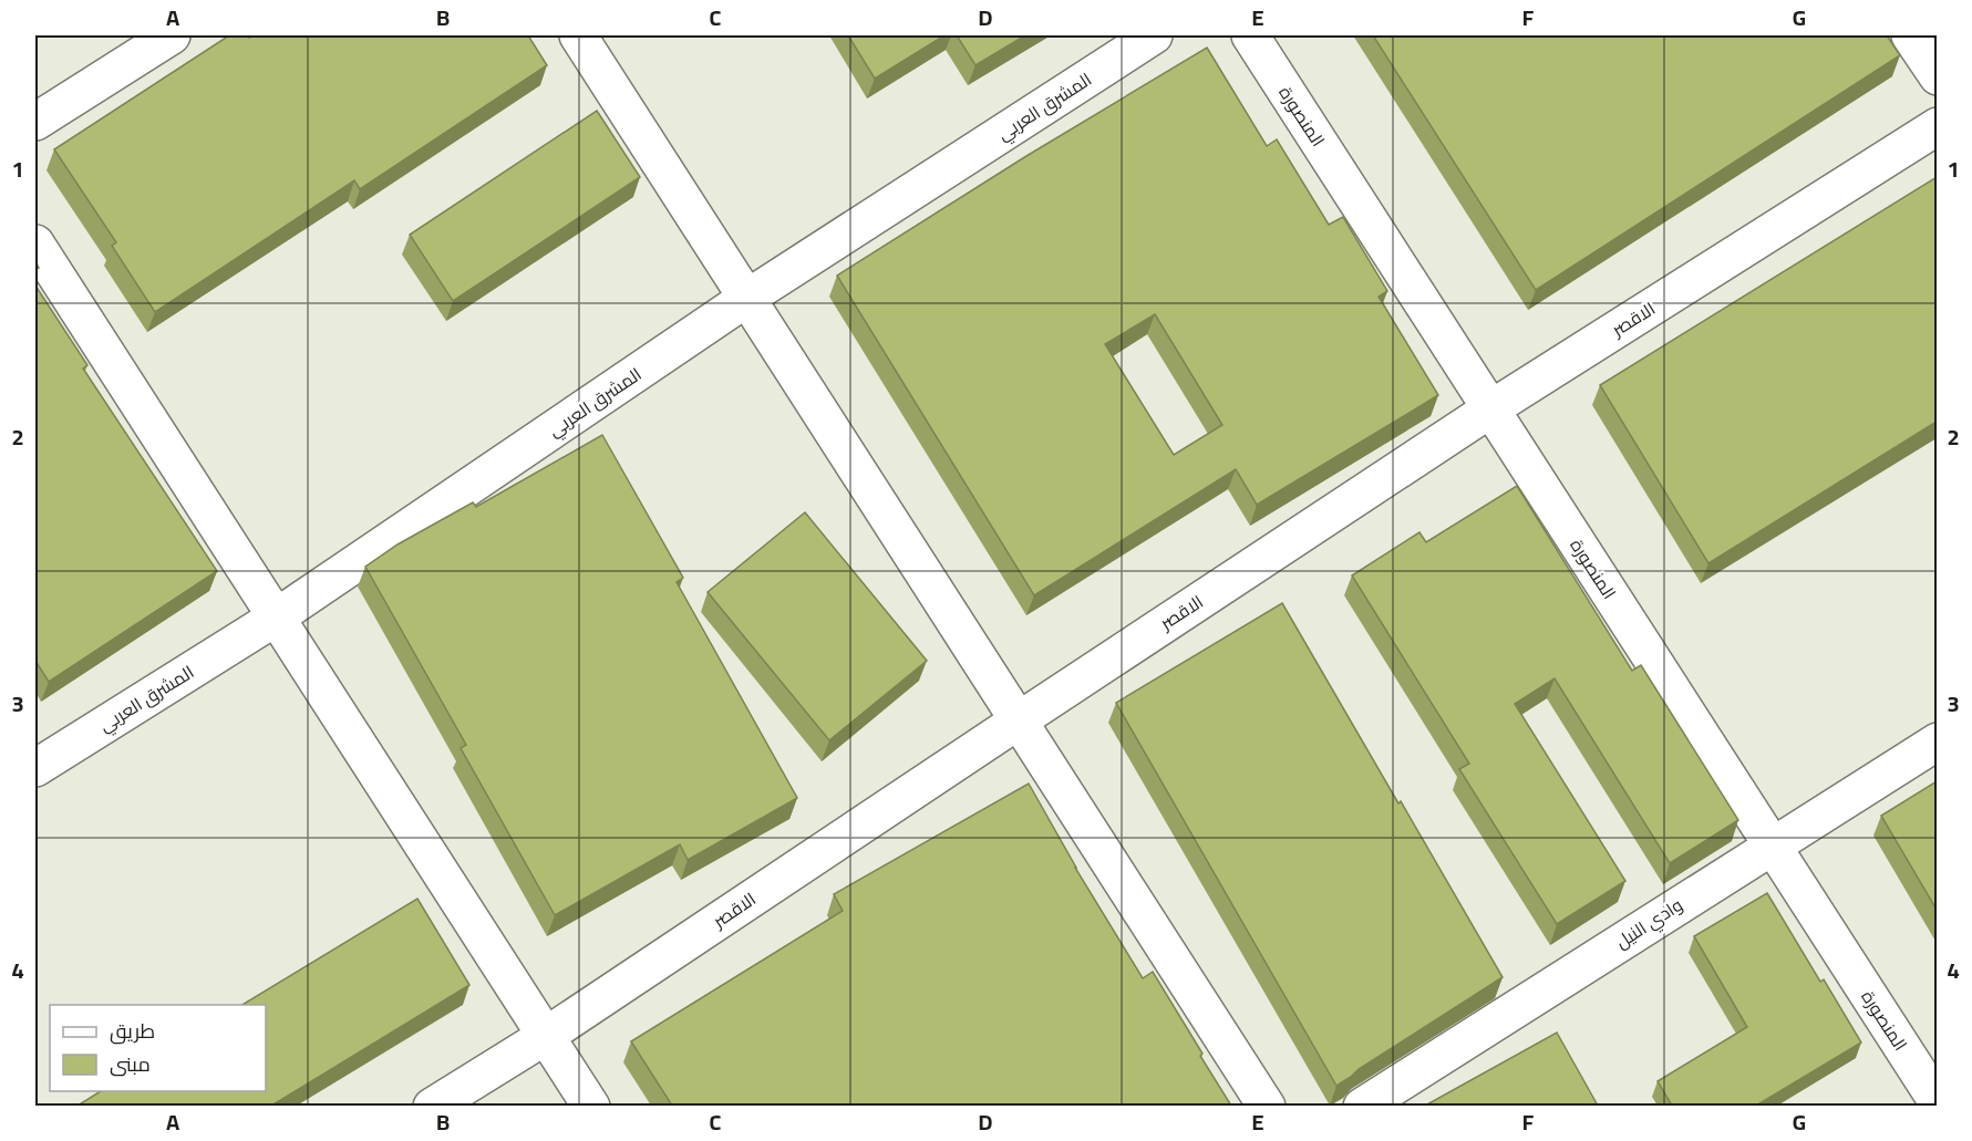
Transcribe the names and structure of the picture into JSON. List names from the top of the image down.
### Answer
{
  "streets": {
    "street": [
      "المشرق العربي",
      "المنصورة",
      "الاقصر",
      "وادي النيل"
    ]
  },
  "crossings": [
    ["المنصورة", "الاقصر"],
    ["المنصورة", "وادي النيل"]
  ],
  "legend": ["طريق", "مبنى"],
  "grid": {
    "columns": [
      "A",
      "B",
      "C",
      "D",
      "E",
      "F",
      "G"
    ],
    "rows": [
      "1",
      "2",
      "3",
      "4"
    ]
  }
}
